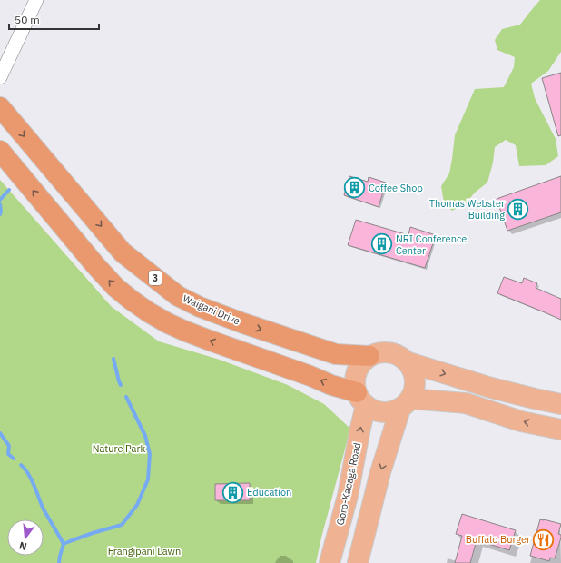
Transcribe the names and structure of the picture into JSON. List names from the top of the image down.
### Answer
{
  "streets": {
    "highway": ["3", "Waigani Drive"],
    "main road": ["Goro-Kaeaga Road"]
  },
  "crossings": [
    ["Waigani Drive", "Goro-Kaeaga Road"]
  ],
  "parks": ["Nature Park", "Frangipani Lawn"],
  "places": {
    "building": [
      "Coffee Shop",
      "Thomas Webster Building",
      "NRI Conference Center",
      "Education"
    ],
    "restaurant": ["Buffalo Burger"]
  },
  "scale_bar": "50 m",
  "north": "bottom"
}
